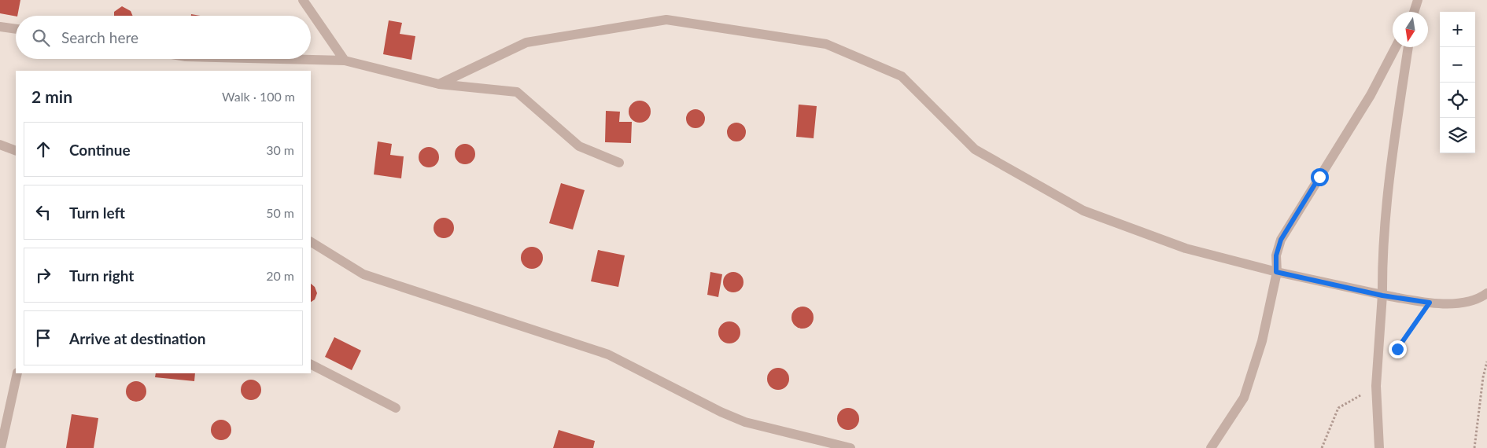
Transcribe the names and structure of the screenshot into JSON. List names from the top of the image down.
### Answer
{
  "north": "bottom",
  "page": {
    "map_buttons": ["+", "−"],
    "search": "Search here",
    "heading": ["2 min", "Walk · 100 m"],
    "list": [
      ["Continue", "30 m"],
      ["Turn left", "50 m"],
      ["Turn right", "20 m"],
      "Arrive at destination"
    ]
  }
}
